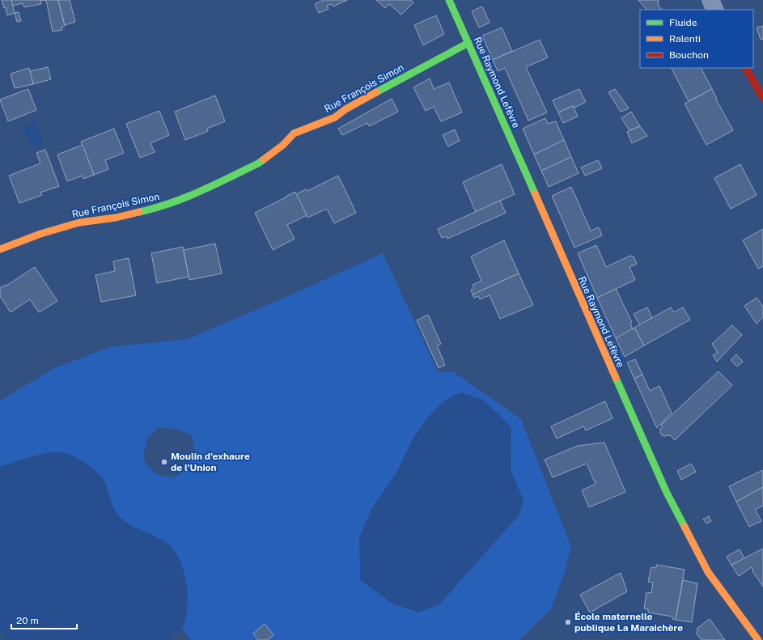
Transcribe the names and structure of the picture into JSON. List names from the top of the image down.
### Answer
{
  "streets": {
    "street": ["Rue Raymond Lefèvre", "Rue François Simon"]
  },
  "crossings": [
    ["Rue Raymond Lefèvre", "Rue François Simon"]
  ],
  "places": ["Moulin d'exhaure de l'Union", "École maternelle publique La Maraichère"],
  "legend": ["Fluide", "Ralenti", "Bouchon"],
  "scale_bar": "20 m"
}
